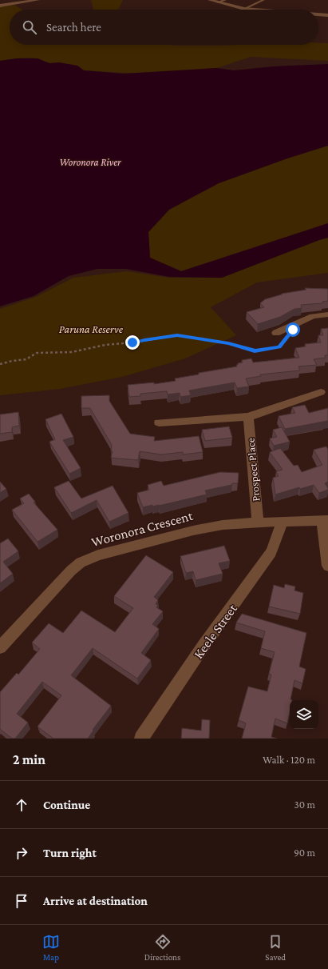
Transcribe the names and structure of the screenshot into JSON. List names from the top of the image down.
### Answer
{
  "streets": {
    "street": ["Prospect Place", "Woronora Crescent", "Keele Street"]
  },
  "crossings": [
    ["Prospect Place", "Woronora Crescent"],
    ["Woronora Crescent", "Keele Street"]
  ],
  "water": ["Woronora River"],
  "parks": ["Paruna Reserve"],
  "page": {
    "search": "Search here",
    "heading": ["2 min", "Walk · 120 m"],
    "list": [
      ["Continue", "30 m"],
      ["Turn right", "90 m"],
      "Arrive at destination"
    ],
    "nav": ["Map", "Directions", "Saved"]
  }
}
